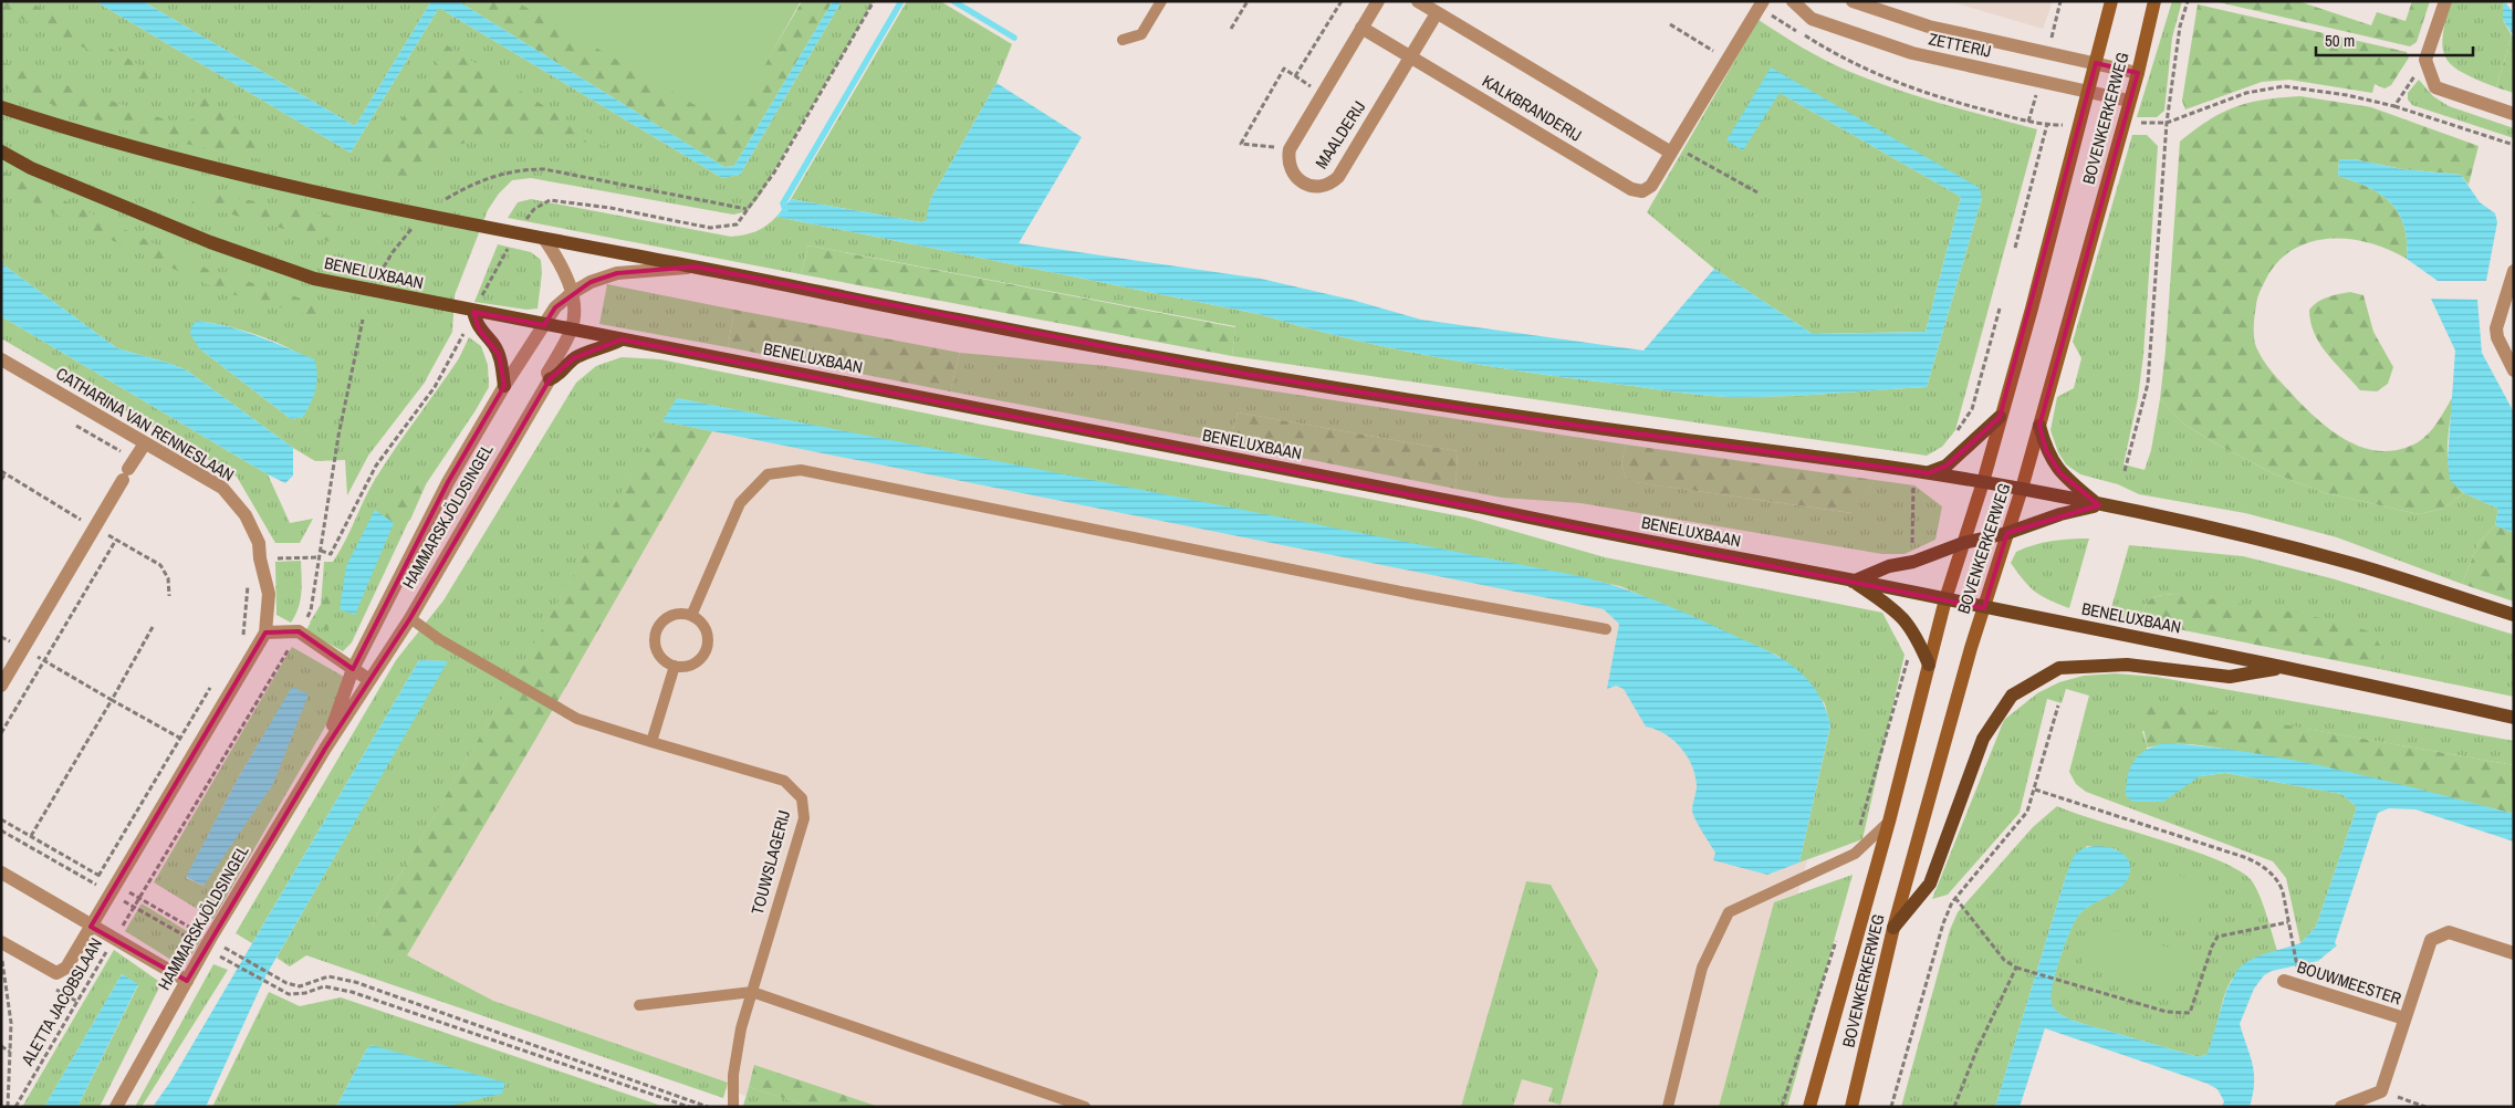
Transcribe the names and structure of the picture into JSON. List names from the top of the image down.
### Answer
{
  "streets": {
    "main road": ["BOVENKERKERWEG", "BENELUXBAAN"],
    "street": [
      "ZETTERIJ",
      "KALKBRANDERIJ",
      "MAALDERIJ",
      "CATHARINA VAN RENNESLAAN",
      "HAMMARSKJÖLDSINGEL",
      "BOUWMEESTER"
    ],
    "lane": ["TOUWSLAGERIJ"],
    "path": ["ALETTA JACOBSLAAN"]
  },
  "crossings": [
    ["ZETTERIJ", "BOVENKERKERWEG"],
    ["KALKBRANDERIJ", "MAALDERIJ"],
    ["BOVENKERKERWEG", "BENELUXBAAN"],
    ["BENELUXBAAN", "HAMMARSKJÖLDSINGEL"],
    ["HAMMARSKJÖLDSINGEL", "TOUWSLAGERIJ"]
  ],
  "scale_bar": "50 m"
}
